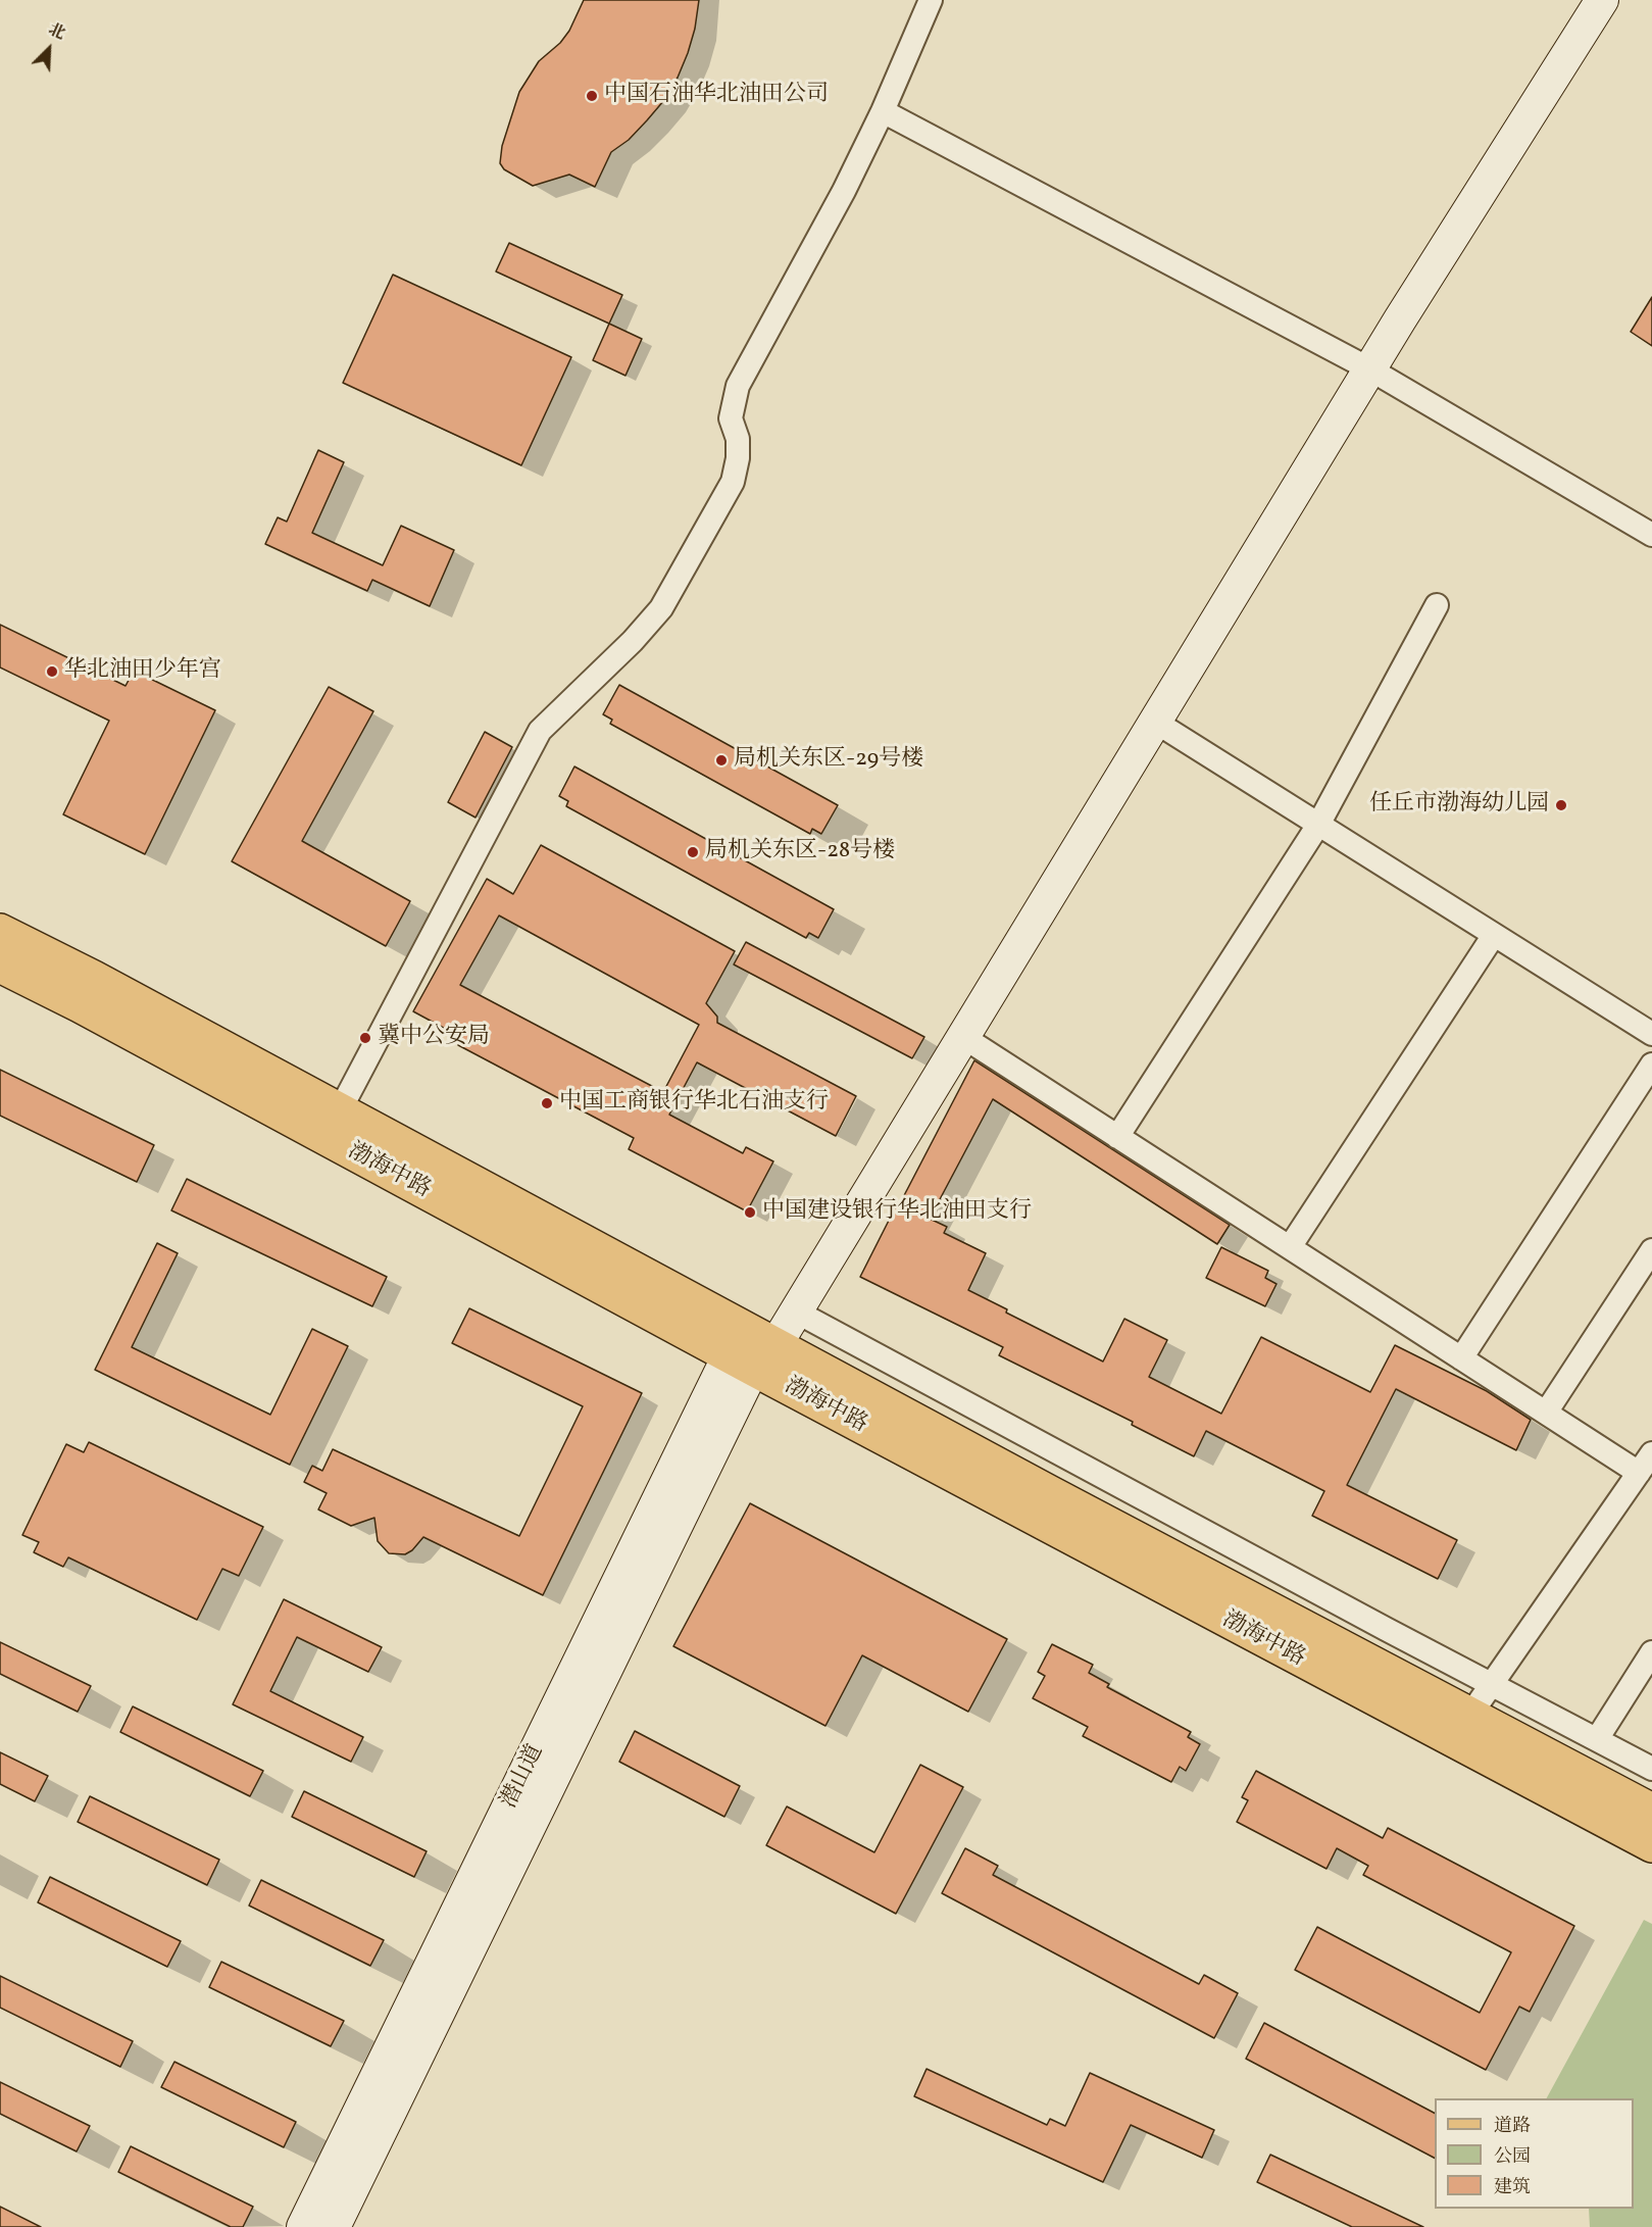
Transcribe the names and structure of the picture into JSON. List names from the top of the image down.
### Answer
{
  "streets": {
    "main road": ["渤海中路", "潜山道"]
  },
  "crossings": [
    ["渤海中路", "潜山道"]
  ],
  "places": [
    "中国石油华北油田公司",
    "华北油田少年宫",
    "局机关东区-29号楼",
    "任丘市渤海幼儿园",
    "局机关东区-28号楼",
    "冀中公安局",
    "中国工商银行华北石油支行",
    "中国建设银行华北油田支行"
  ],
  "legend": ["道路", "公园", "建筑"],
  "north": "top right"
}
